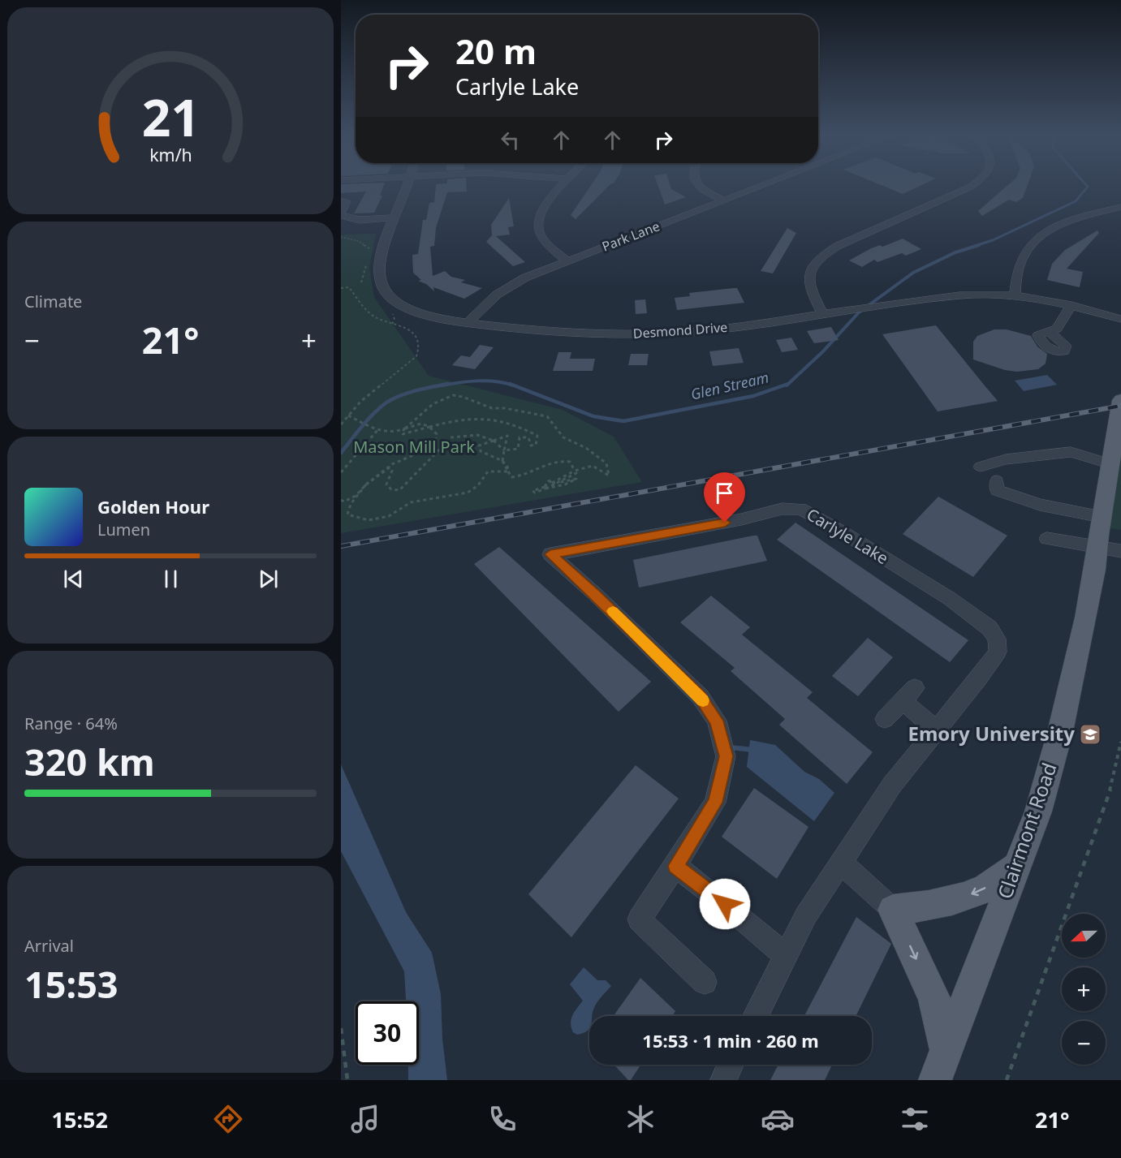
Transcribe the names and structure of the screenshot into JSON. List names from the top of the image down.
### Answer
{
  "streets": {
    "main road": ["Clairmont Road"],
    "street": ["Park Lane", "Desmond Drive", "Carlyle Lake"]
  },
  "crossings": [
    ["Park Lane", "Desmond Drive"]
  ],
  "water": ["Glen Stream"],
  "parks": ["Mason Mill Park"],
  "places": {
    "school or university": ["Emory University"]
  },
  "north": "left",
  "page": {
    "turn": ["20 m", "Carlyle Lake"],
    "tile": [
      "Climate",
      ["Range · 64%", "320 km"],
      ["Arrival", "15:53"]
    ],
    "heat": ["−", "21°", "+"],
    "song": ["Golden Hour", "Lumen"],
    "map_buttons": ["+", "−"],
    "limit": "30",
    "trip": "15:53 · 1 min · 260 m",
    "tabs": ["15:52", "21°"],
    "gauge": ["21", "km/h"]
  }
}
